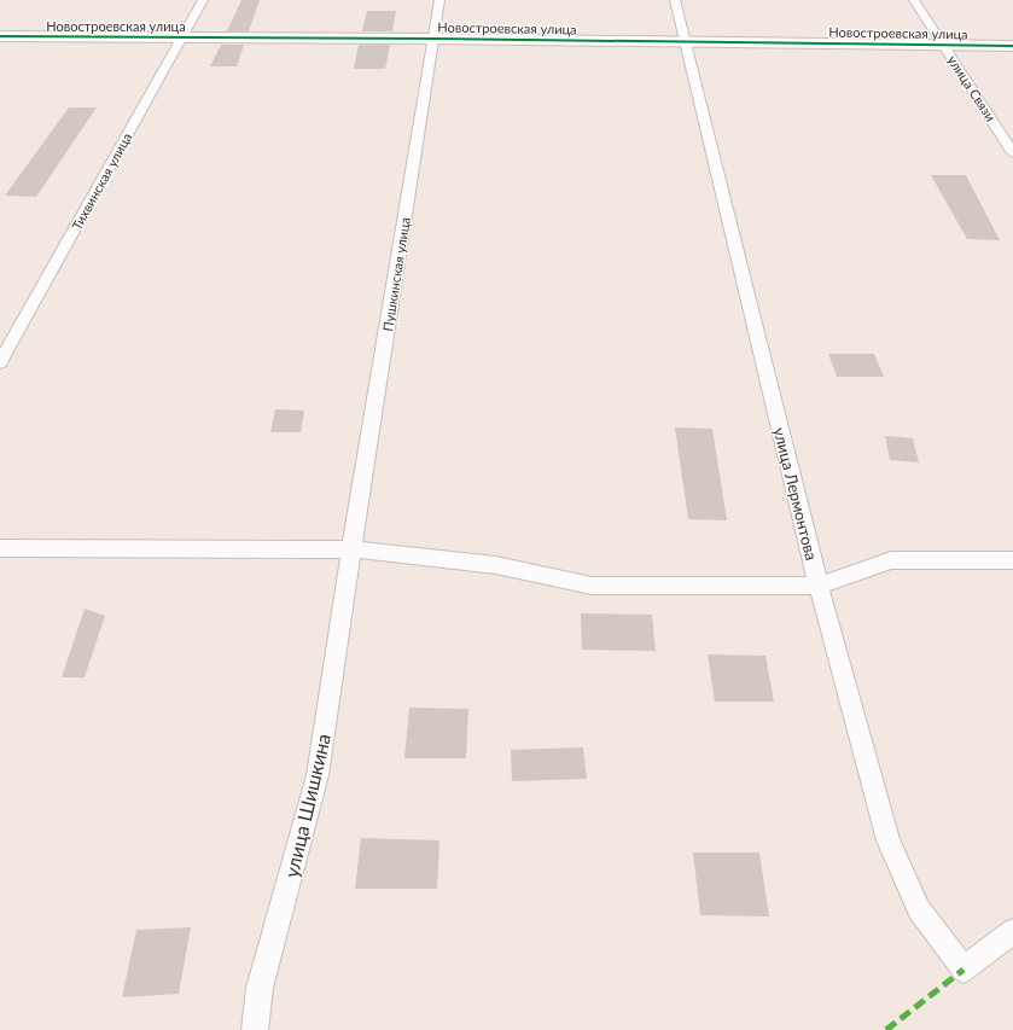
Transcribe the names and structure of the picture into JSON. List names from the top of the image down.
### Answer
{
  "streets": {
    "street": ["Новостроевская улица"],
    "lane": [
      "улица Связи",
      "Тихвинская улица",
      "Пушкинская улица",
      "улица Лермонтова",
      "улица Шишкина"
    ]
  },
  "crossings": [
    ["Новостроевская улица", "улица Связи"],
    ["Новостроевская улица", "Тихвинская улица"],
    ["Новостроевская улица", "Пушкинская улица"],
    ["Новостроевская улица", "улица Лермонтова"],
    ["Пушкинская улица", "улица Шишкина"]
  ]
}
